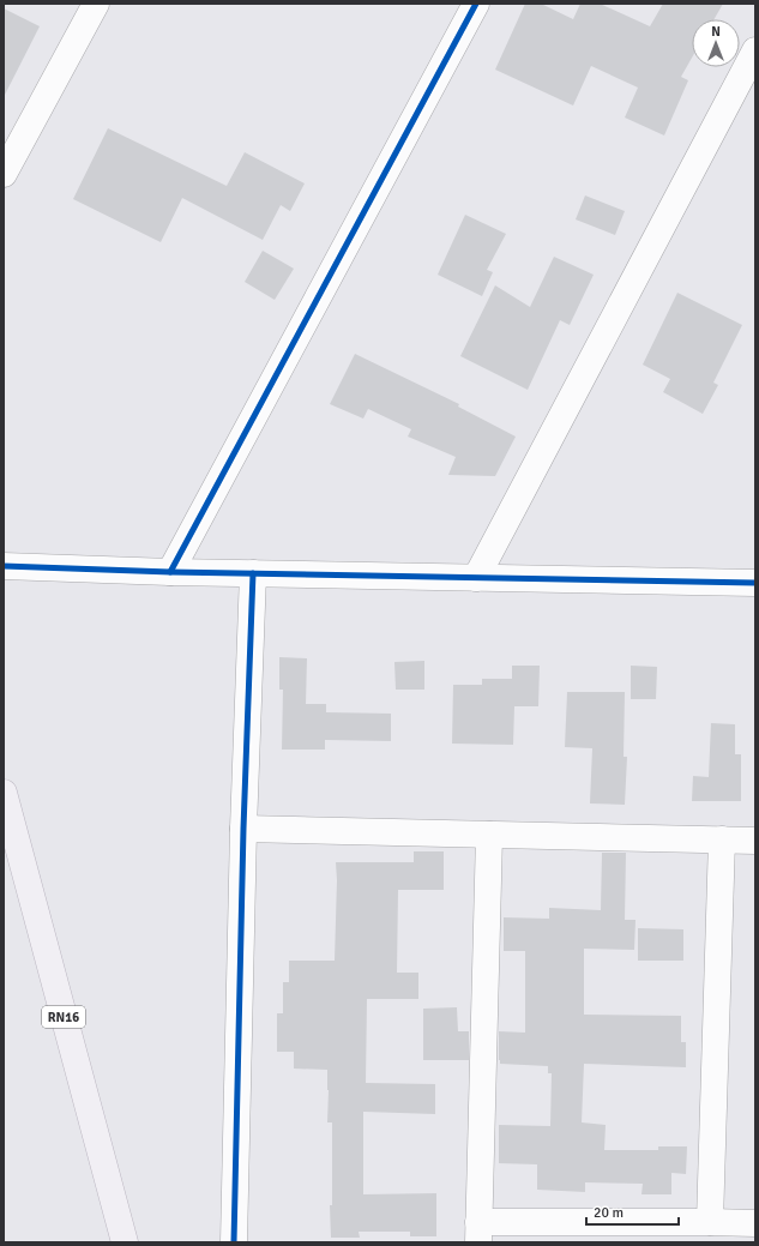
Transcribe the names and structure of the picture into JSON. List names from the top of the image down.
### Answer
{
  "streets": {
    "main road": ["RN16"]
  },
  "scale_bar": "20 m",
  "north": "top"
}
